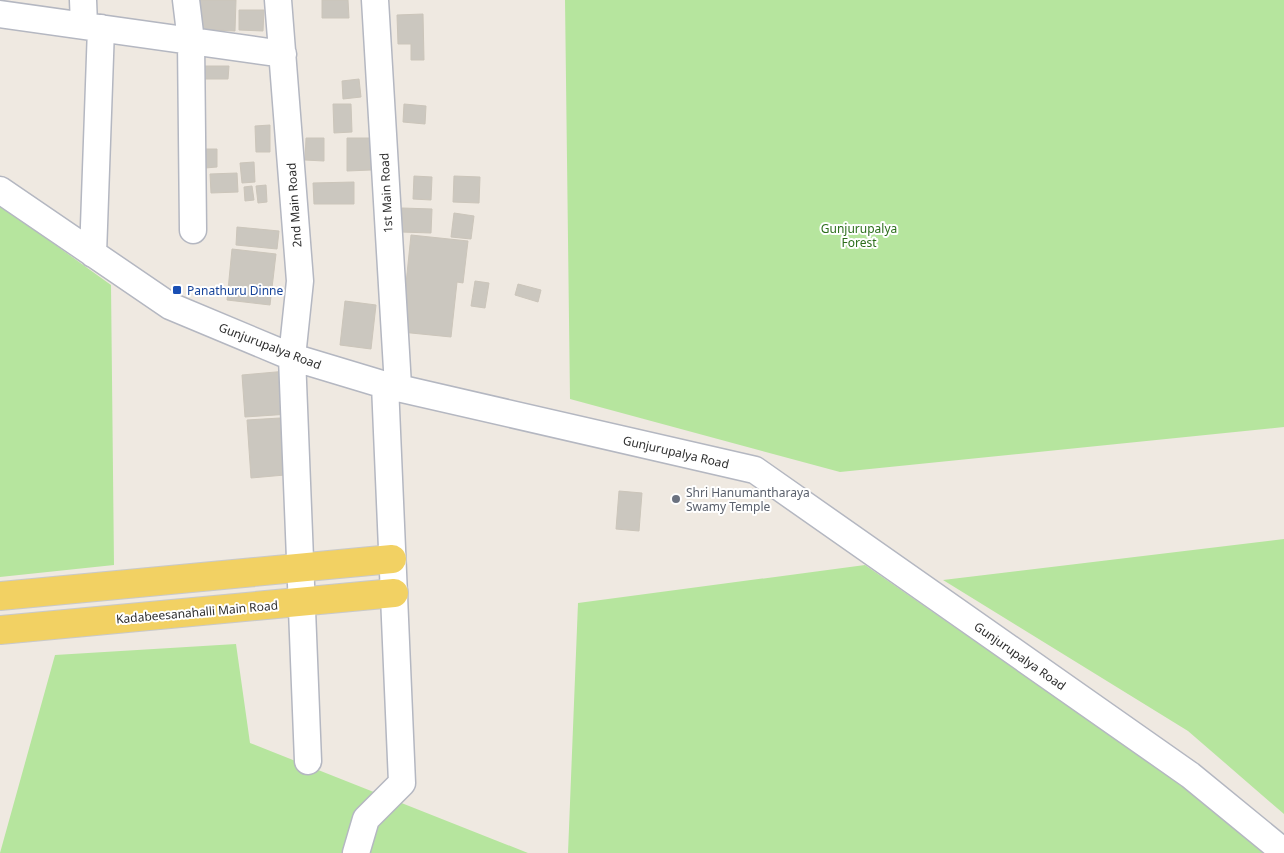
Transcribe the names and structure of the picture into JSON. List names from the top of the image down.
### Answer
{
  "streets": {
    "main road": ["Kadabeesanahalli Main Road"],
    "street": ["1st Main Road", "2nd Main Road", "Gunjurupalya Road"]
  },
  "crossings": [
    ["1st Main Road", "Gunjurupalya Road"],
    ["1st Main Road", "Kadabeesanahalli Main Road"],
    ["2nd Main Road", "Gunjurupalya Road"],
    ["2nd Main Road", "Kadabeesanahalli Main Road"]
  ],
  "parks": ["Gunjurupalya Forest"],
  "places": {
    "transit": ["Panathuru Dinne"],
    "other": ["Shri Hanumantharaya Swamy Temple"]
  }
}
